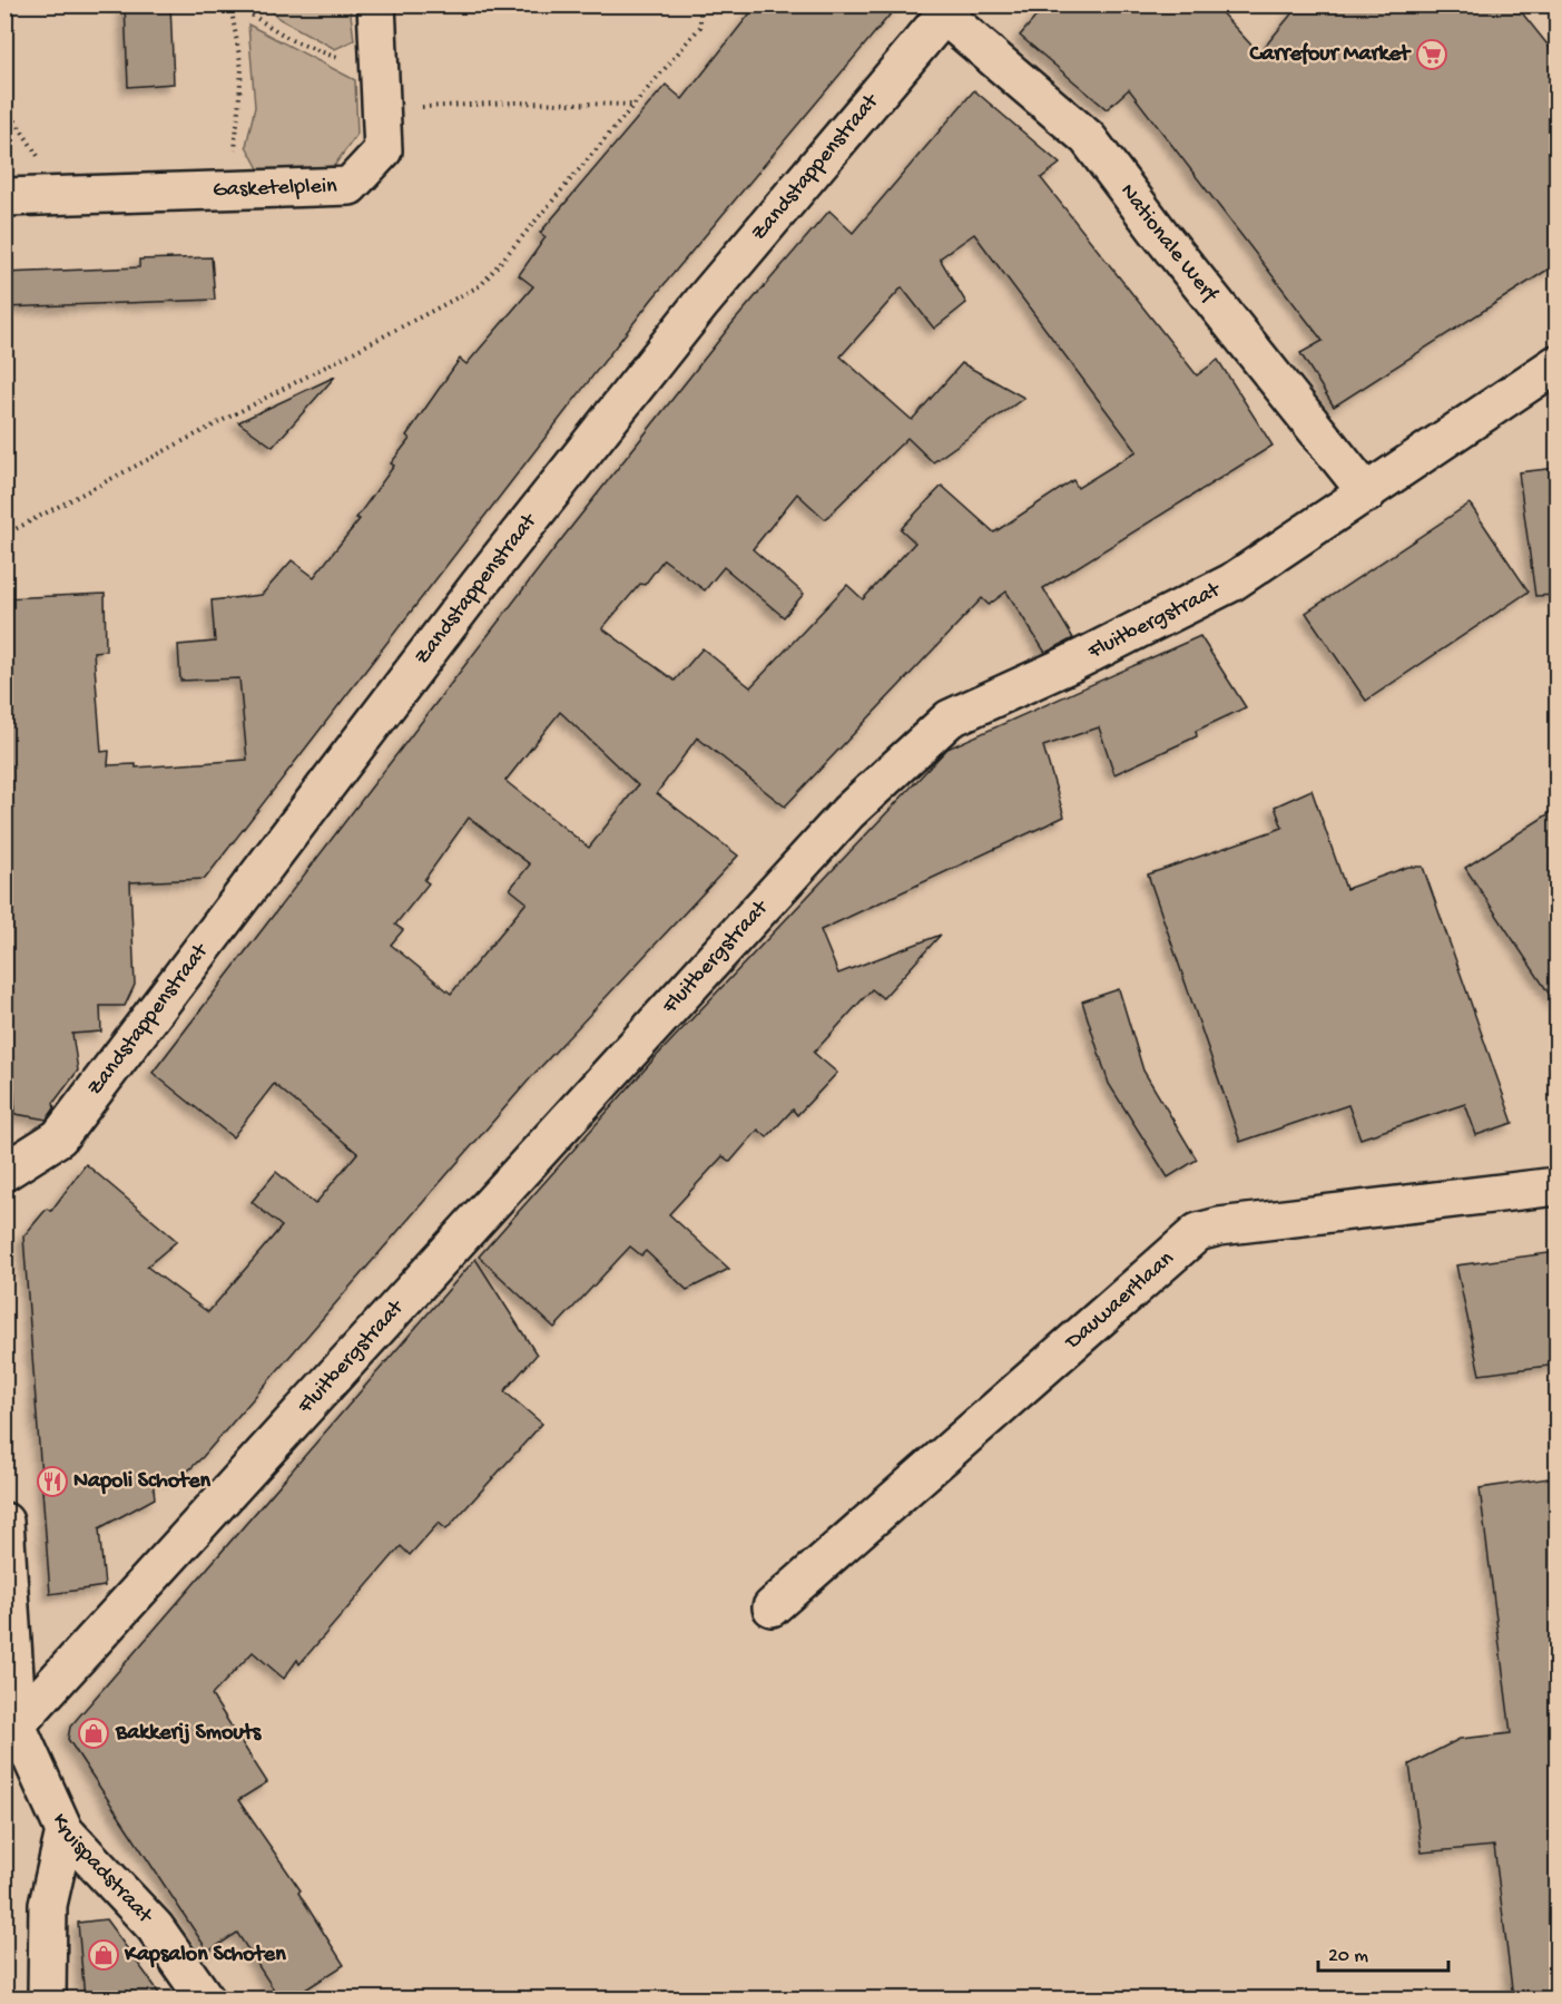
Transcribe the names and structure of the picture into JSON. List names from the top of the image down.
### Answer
{
  "streets": {
    "street": [
      "Zandstappenstraat",
      "Gasketelplein",
      "Nationale Werf",
      "Fluitbergstraat",
      "Dauwaertlaan",
      "Kruispadstraat"
    ]
  },
  "crossings": [
    ["Zandstappenstraat", "Nationale Werf"],
    ["Nationale Werf", "Fluitbergstraat"],
    ["Fluitbergstraat", "Kruispadstraat"]
  ],
  "places": {
    "supermarket": ["Carrefour Market"],
    "restaurant": ["Napoli Schoten"],
    "shop": ["Bakkerij Smouts", "Kapsalon Schoten"]
  },
  "scale_bar": "20 m"
}
